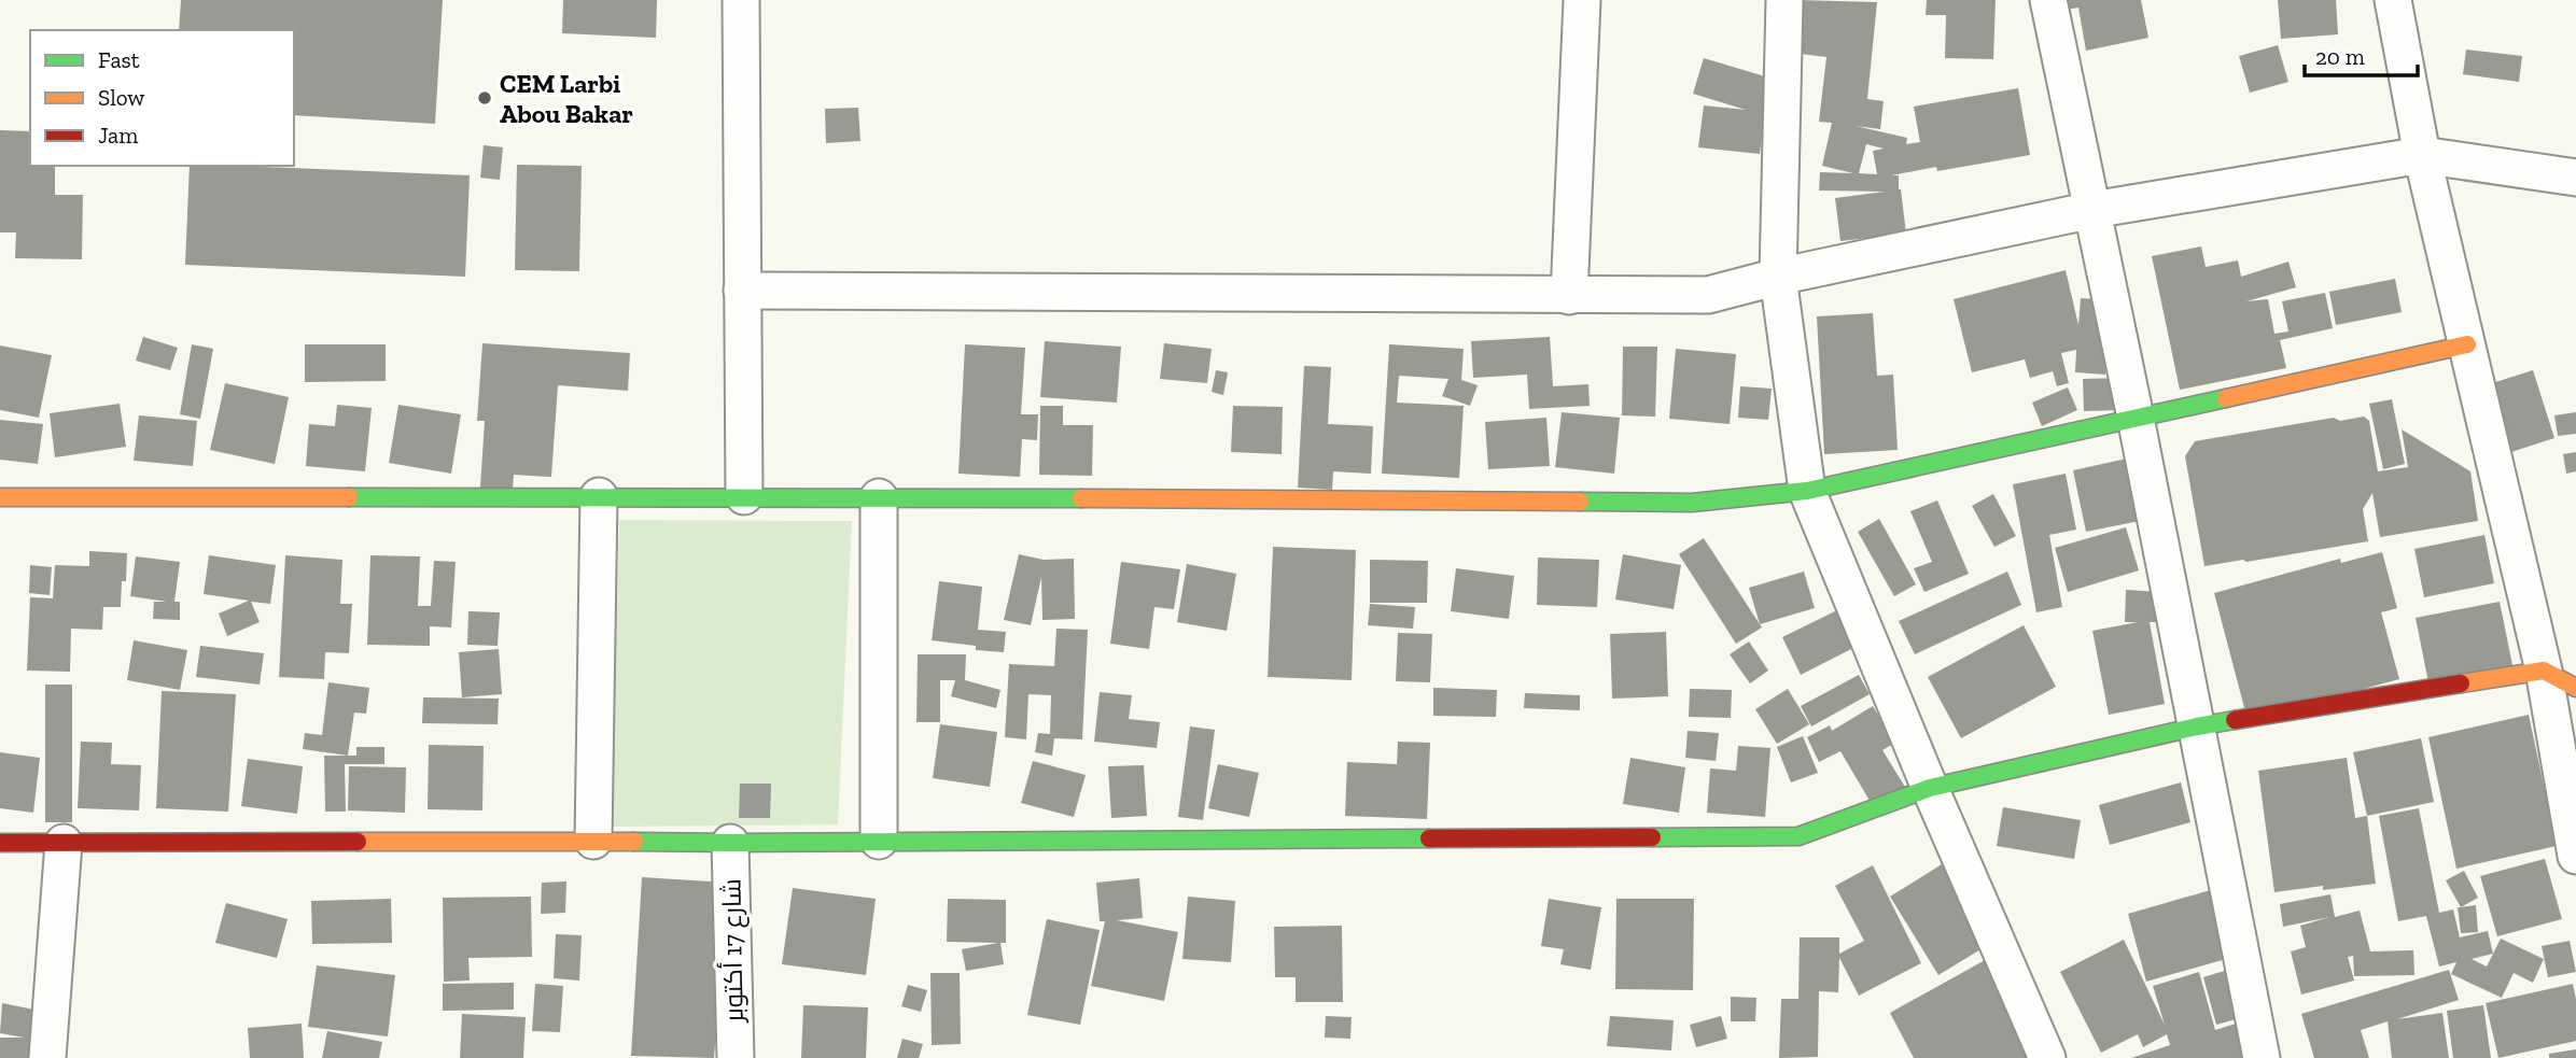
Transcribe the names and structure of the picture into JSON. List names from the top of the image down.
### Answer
{
  "streets": {
    "street": ["شارع 17 أكتوبر"]
  },
  "places": ["CEM Larbi Abou Bakar"],
  "legend": ["Fast", "Slow", "Jam"],
  "scale_bar": "20 m"
}
